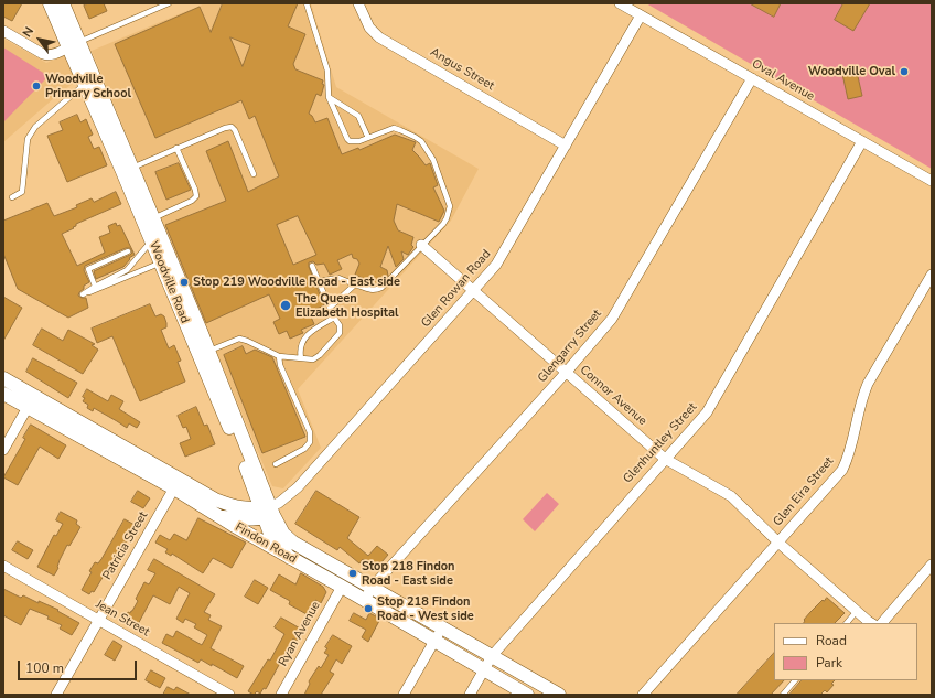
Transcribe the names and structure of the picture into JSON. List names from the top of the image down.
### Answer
{
  "streets": {
    "main road": ["Woodville Road", "Findon Road"],
    "street": [
      "Angus Street",
      "Oval Avenue",
      "Glen Rowan Road",
      "Glengarry Street",
      "Connor Avenue",
      "Glenhuntley Street",
      "Glen Eira Street",
      "Patricia Street",
      "Jean Street",
      "Ryan Avenue"
    ]
  },
  "crossings": [
    ["Angus Street", "Glen Rowan Road"],
    ["Oval Avenue", "Glen Rowan Road"],
    ["Oval Avenue", "Glengarry Street"],
    ["Oval Avenue", "Glenhuntley Street"],
    ["Woodville Road", "Glen Rowan Road"],
    ["Woodville Road", "Findon Road"],
    ["Glen Rowan Road", "Connor Avenue"],
    ["Glen Rowan Road", "Findon Road"],
    ["Glengarry Street", "Connor Avenue"],
    ["Glengarry Street", "Findon Road"],
    ["Connor Avenue", "Glenhuntley Street"],
    ["Connor Avenue", "Glen Eira Street"],
    ["Glenhuntley Street", "Findon Road"],
    ["Findon Road", "Patricia Street"],
    ["Findon Road", "Ryan Avenue"],
    ["Patricia Street", "Jean Street"]
  ],
  "places": [
    "Woodville Oval",
    "Woodville Primary School",
    "Stop 219 Woodville Road - East side",
    "The Queen Elizabeth Hospital",
    "Stop 218 Findon Road - East side",
    "Stop 218 Findon Road - West side"
  ],
  "legend": ["Road", "Park"],
  "scale_bar": "100 m",
  "north": "top left"
}
